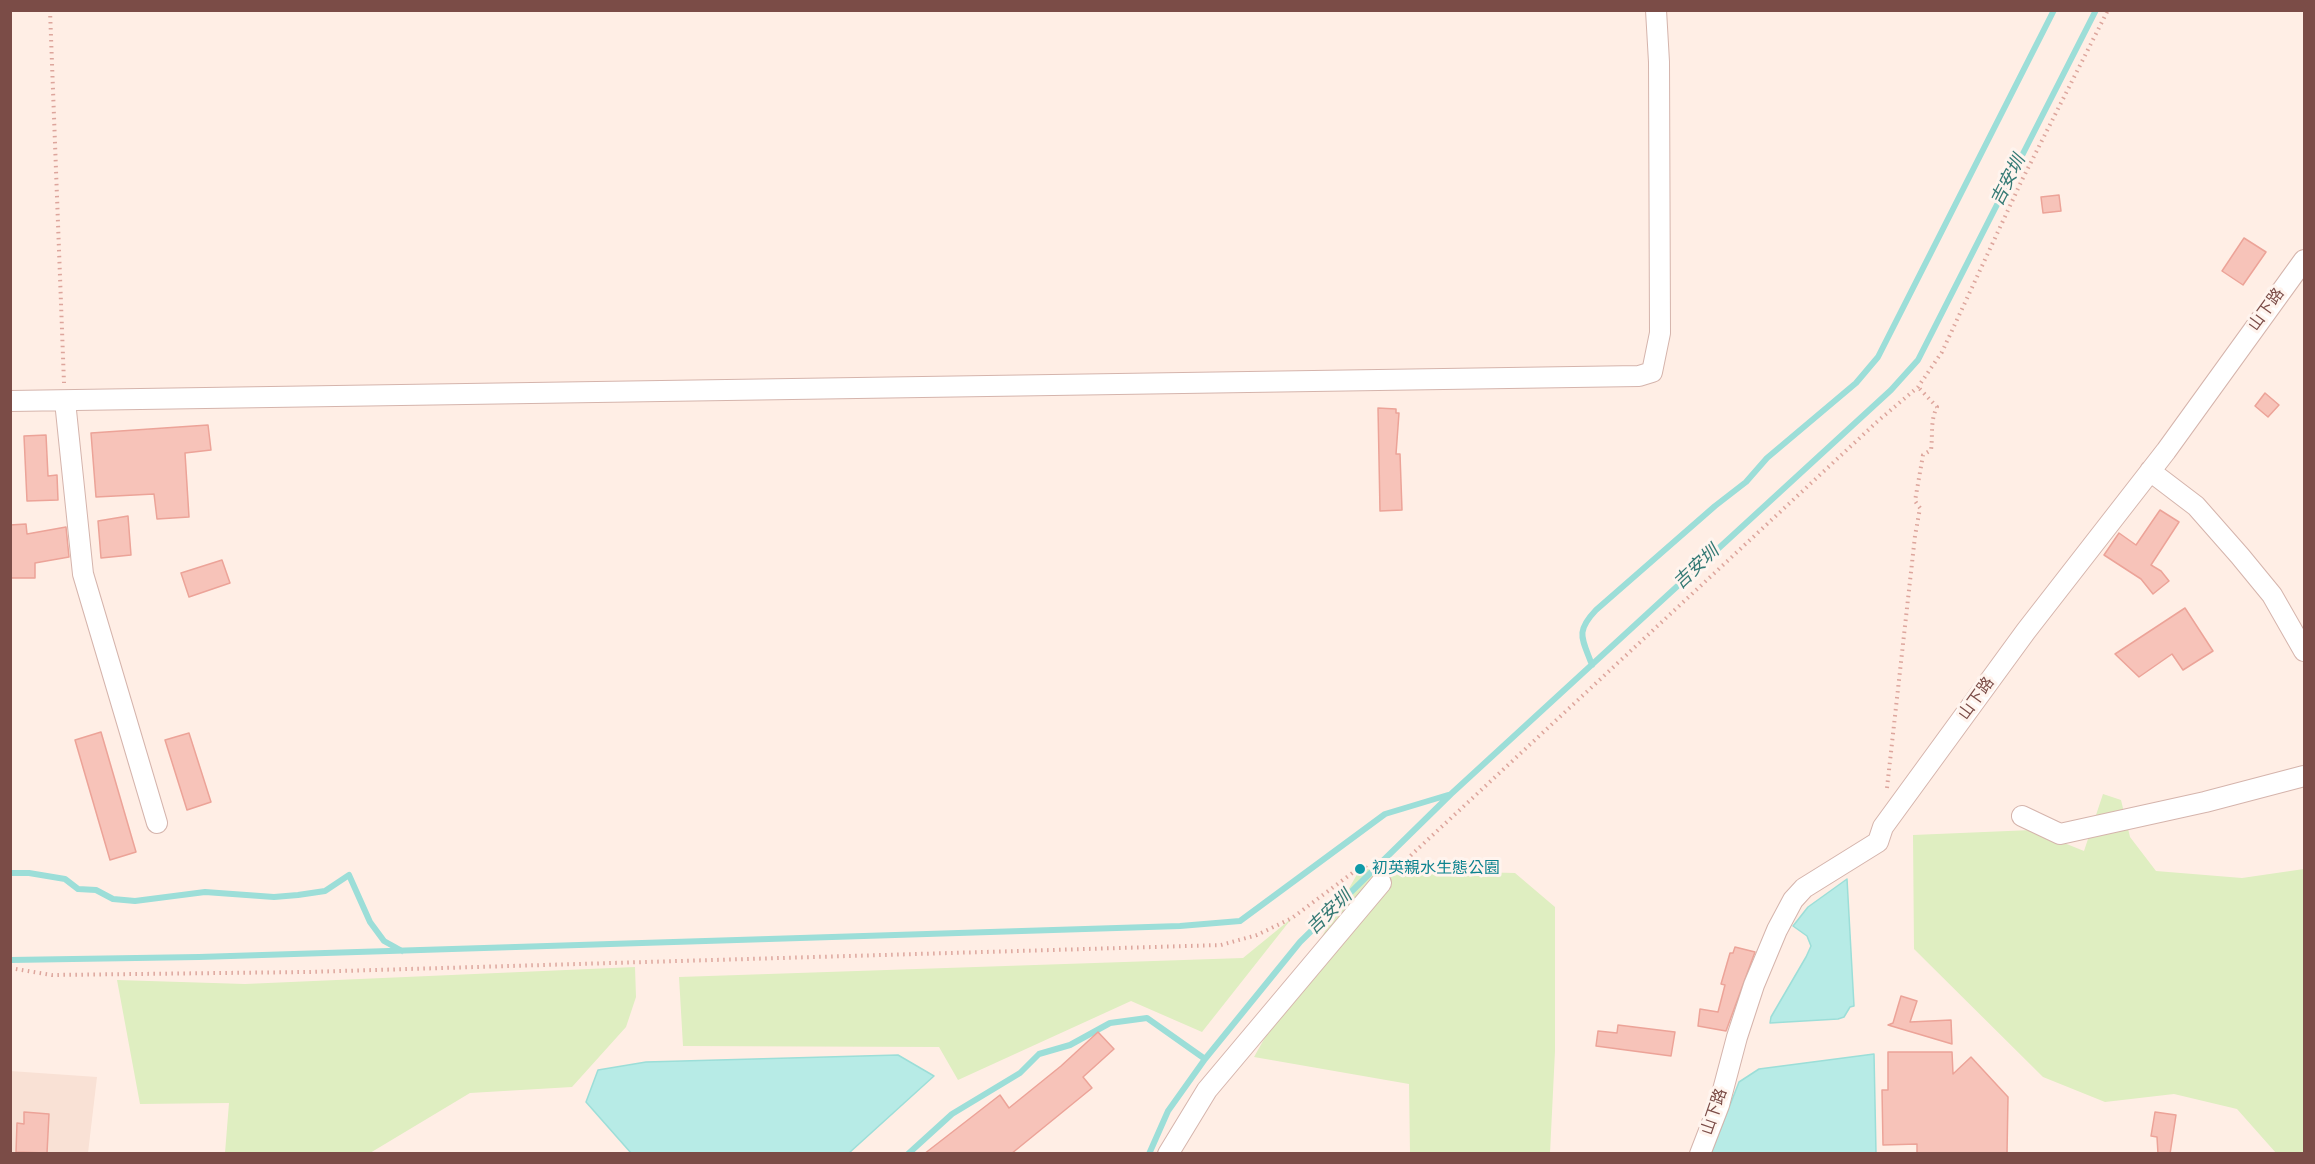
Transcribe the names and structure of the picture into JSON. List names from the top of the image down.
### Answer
{
  "streets": {
    "street": ["山下路"]
  },
  "water": ["吉安圳"],
  "places": ["初英親水生態公園"]
}
